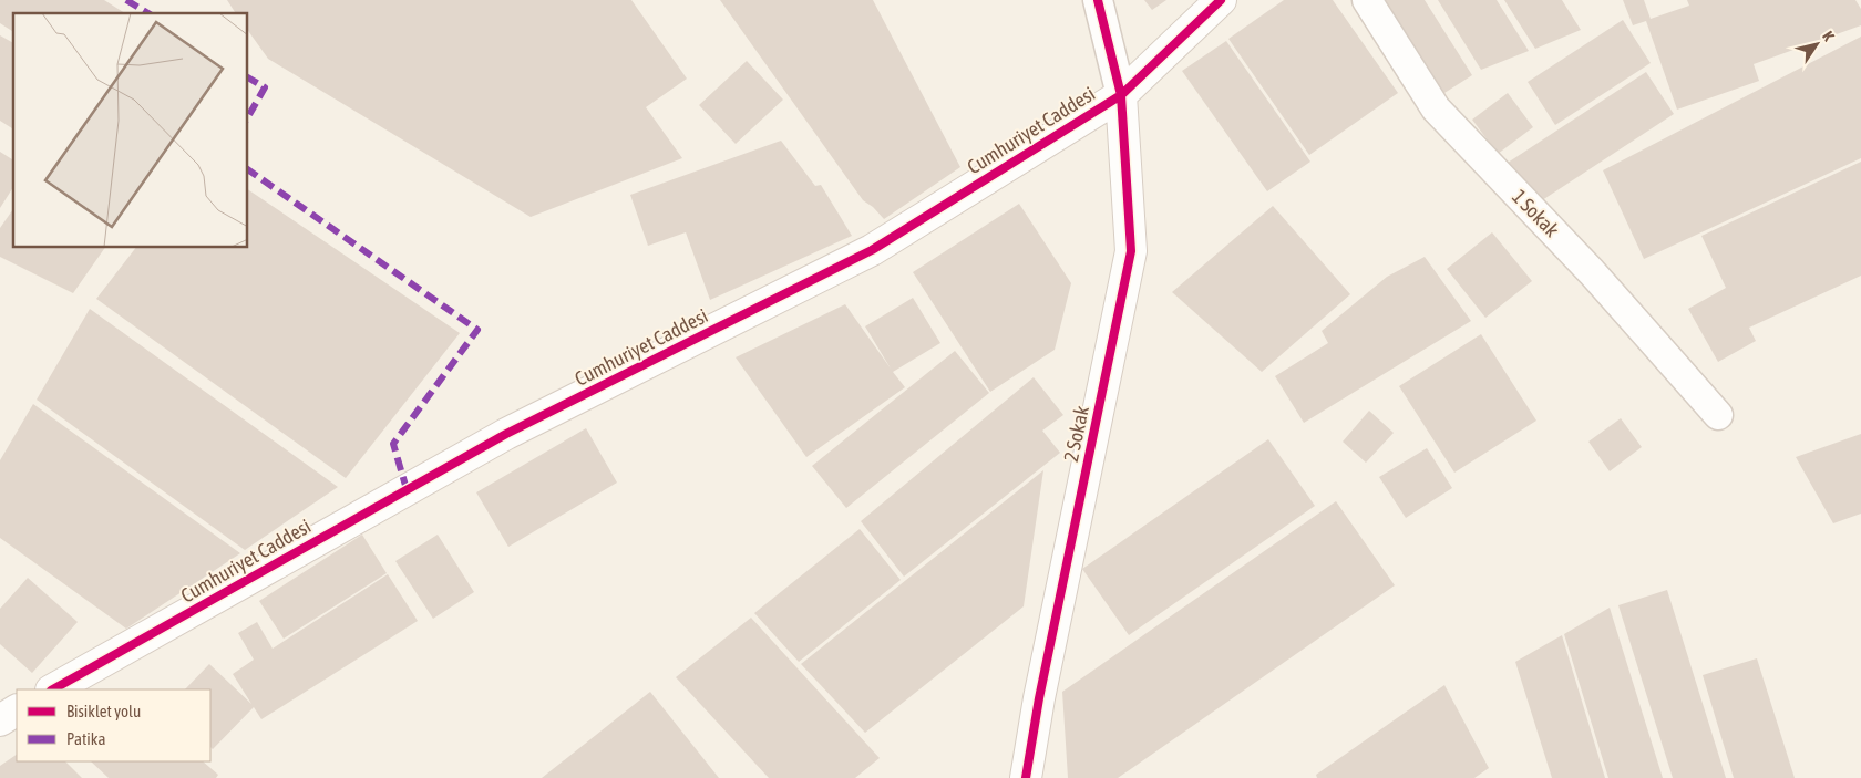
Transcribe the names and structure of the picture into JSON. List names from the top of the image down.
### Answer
{
  "streets": {
    "street": ["Cumhuriyet Caddesi", "1 Sokak", "2 Sokak"]
  },
  "crossings": [
    ["Cumhuriyet Caddesi", "2 Sokak"]
  ],
  "legend": ["Bisiklet yolu", "Patika"],
  "north": "top right"
}
